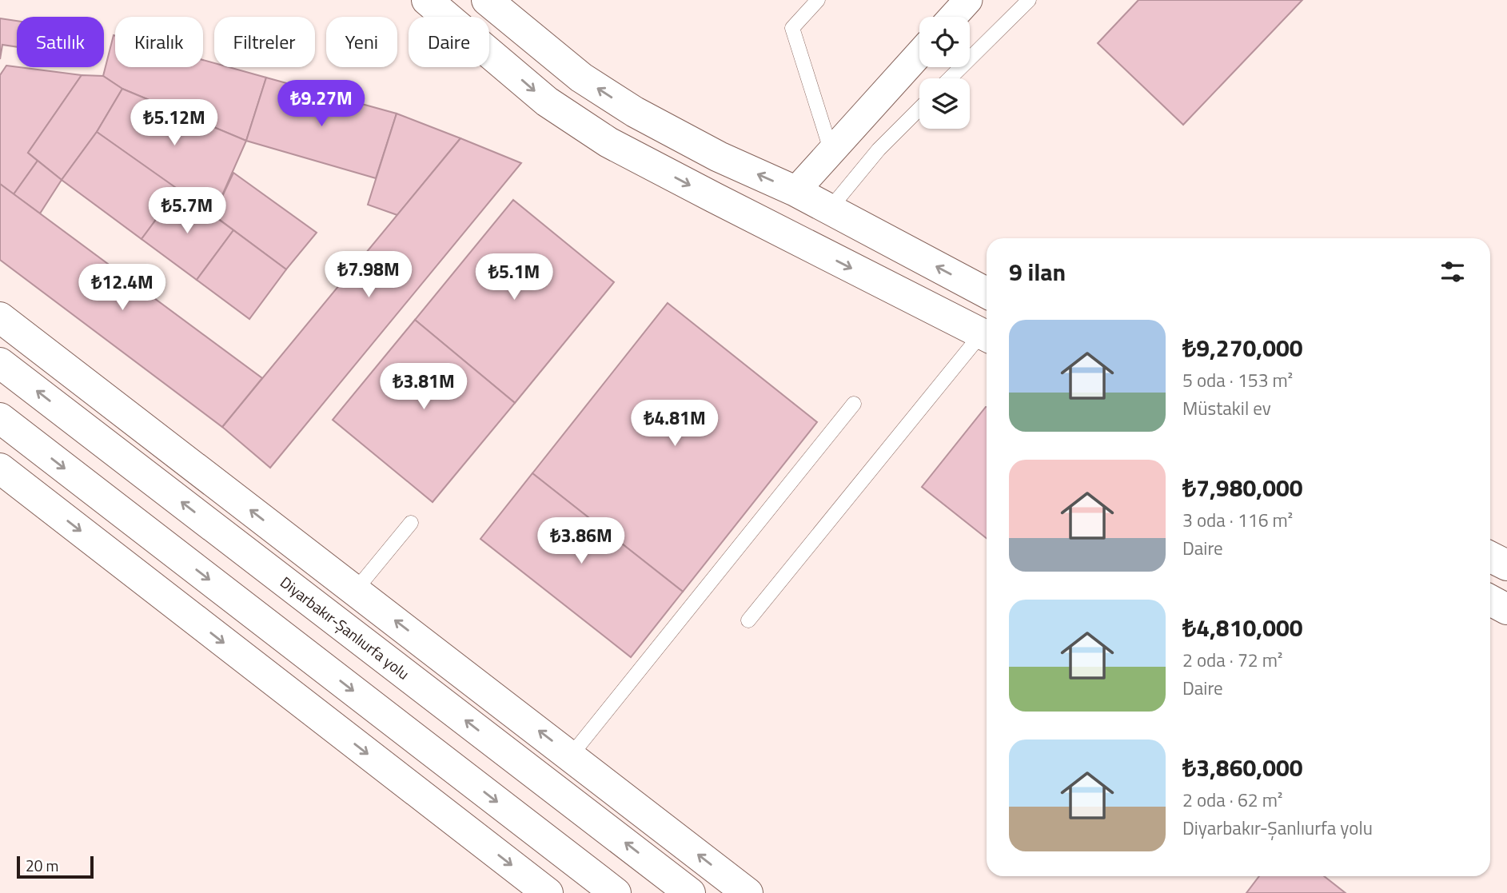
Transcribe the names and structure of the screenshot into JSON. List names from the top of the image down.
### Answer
{
  "streets": {
    "main road": ["Diyarbakır-Şanlıurfa yolu"]
  },
  "scale_bar": "20 m",
  "page": {
    "chip": [
      "Satılık",
      "Kiralık",
      "Filtreler",
      "Yeni",
      "Daire"
    ],
    "price": [
      "₺9.27M",
      "₺5.12M",
      "₺5.7M",
      "₺7.98M",
      "₺5.1M",
      "₺12.4M",
      "₺3.81M",
      "₺4.81M",
      "₺3.86M"
    ],
    "heading": "9 ilan",
    "list": [
      {
        "name": "₺9,270,000",
        "note": "5 oda · 153 m² · Müstakil ev"
      },
      {
        "name": "₺7,980,000",
        "note": "3 oda · 116 m² · Daire"
      },
      {
        "name": "₺4,810,000",
        "note": "2 oda · 72 m² · Daire"
      },
      {
        "name": "₺3,860,000",
        "note": "2 oda · 62 m² · Diyarbakır-Şanlıurfa yolu"
      }
    ],
    "scale": "20 m"
  }
}
